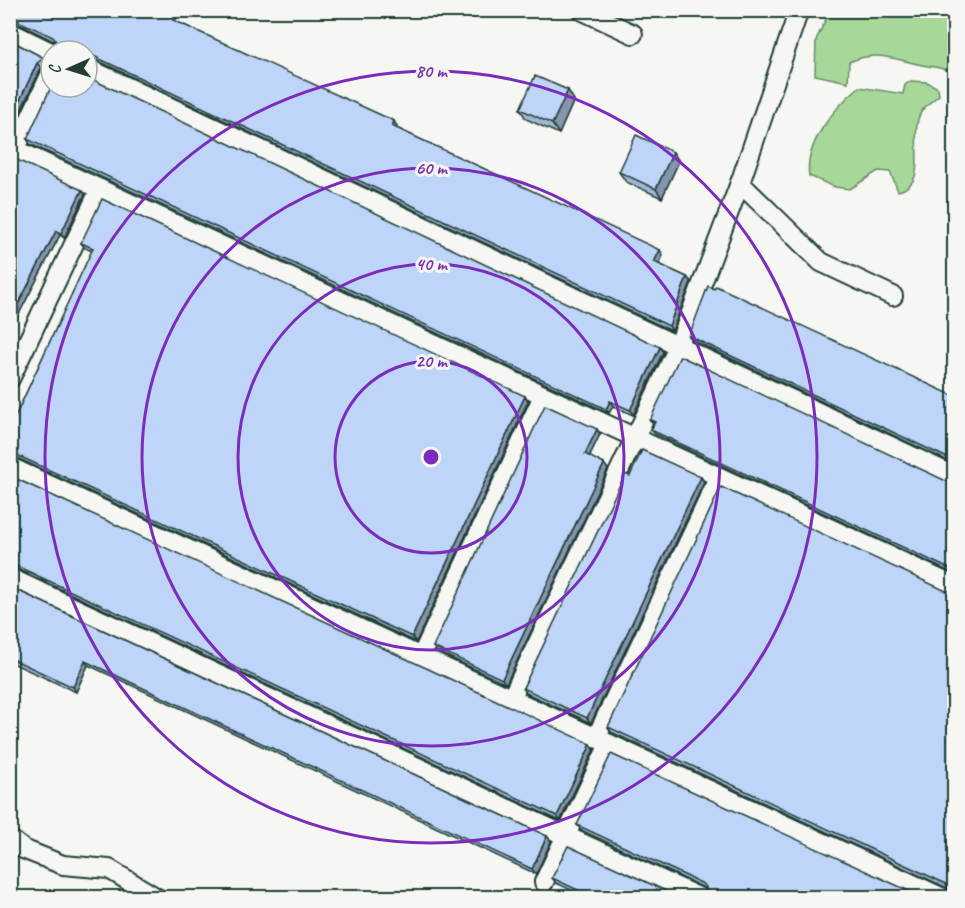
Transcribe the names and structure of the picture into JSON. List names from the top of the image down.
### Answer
{
  "north": "left",
  "rings": [
    "80 m",
    "60 m",
    "40 m",
    "20 m"
  ]
}
